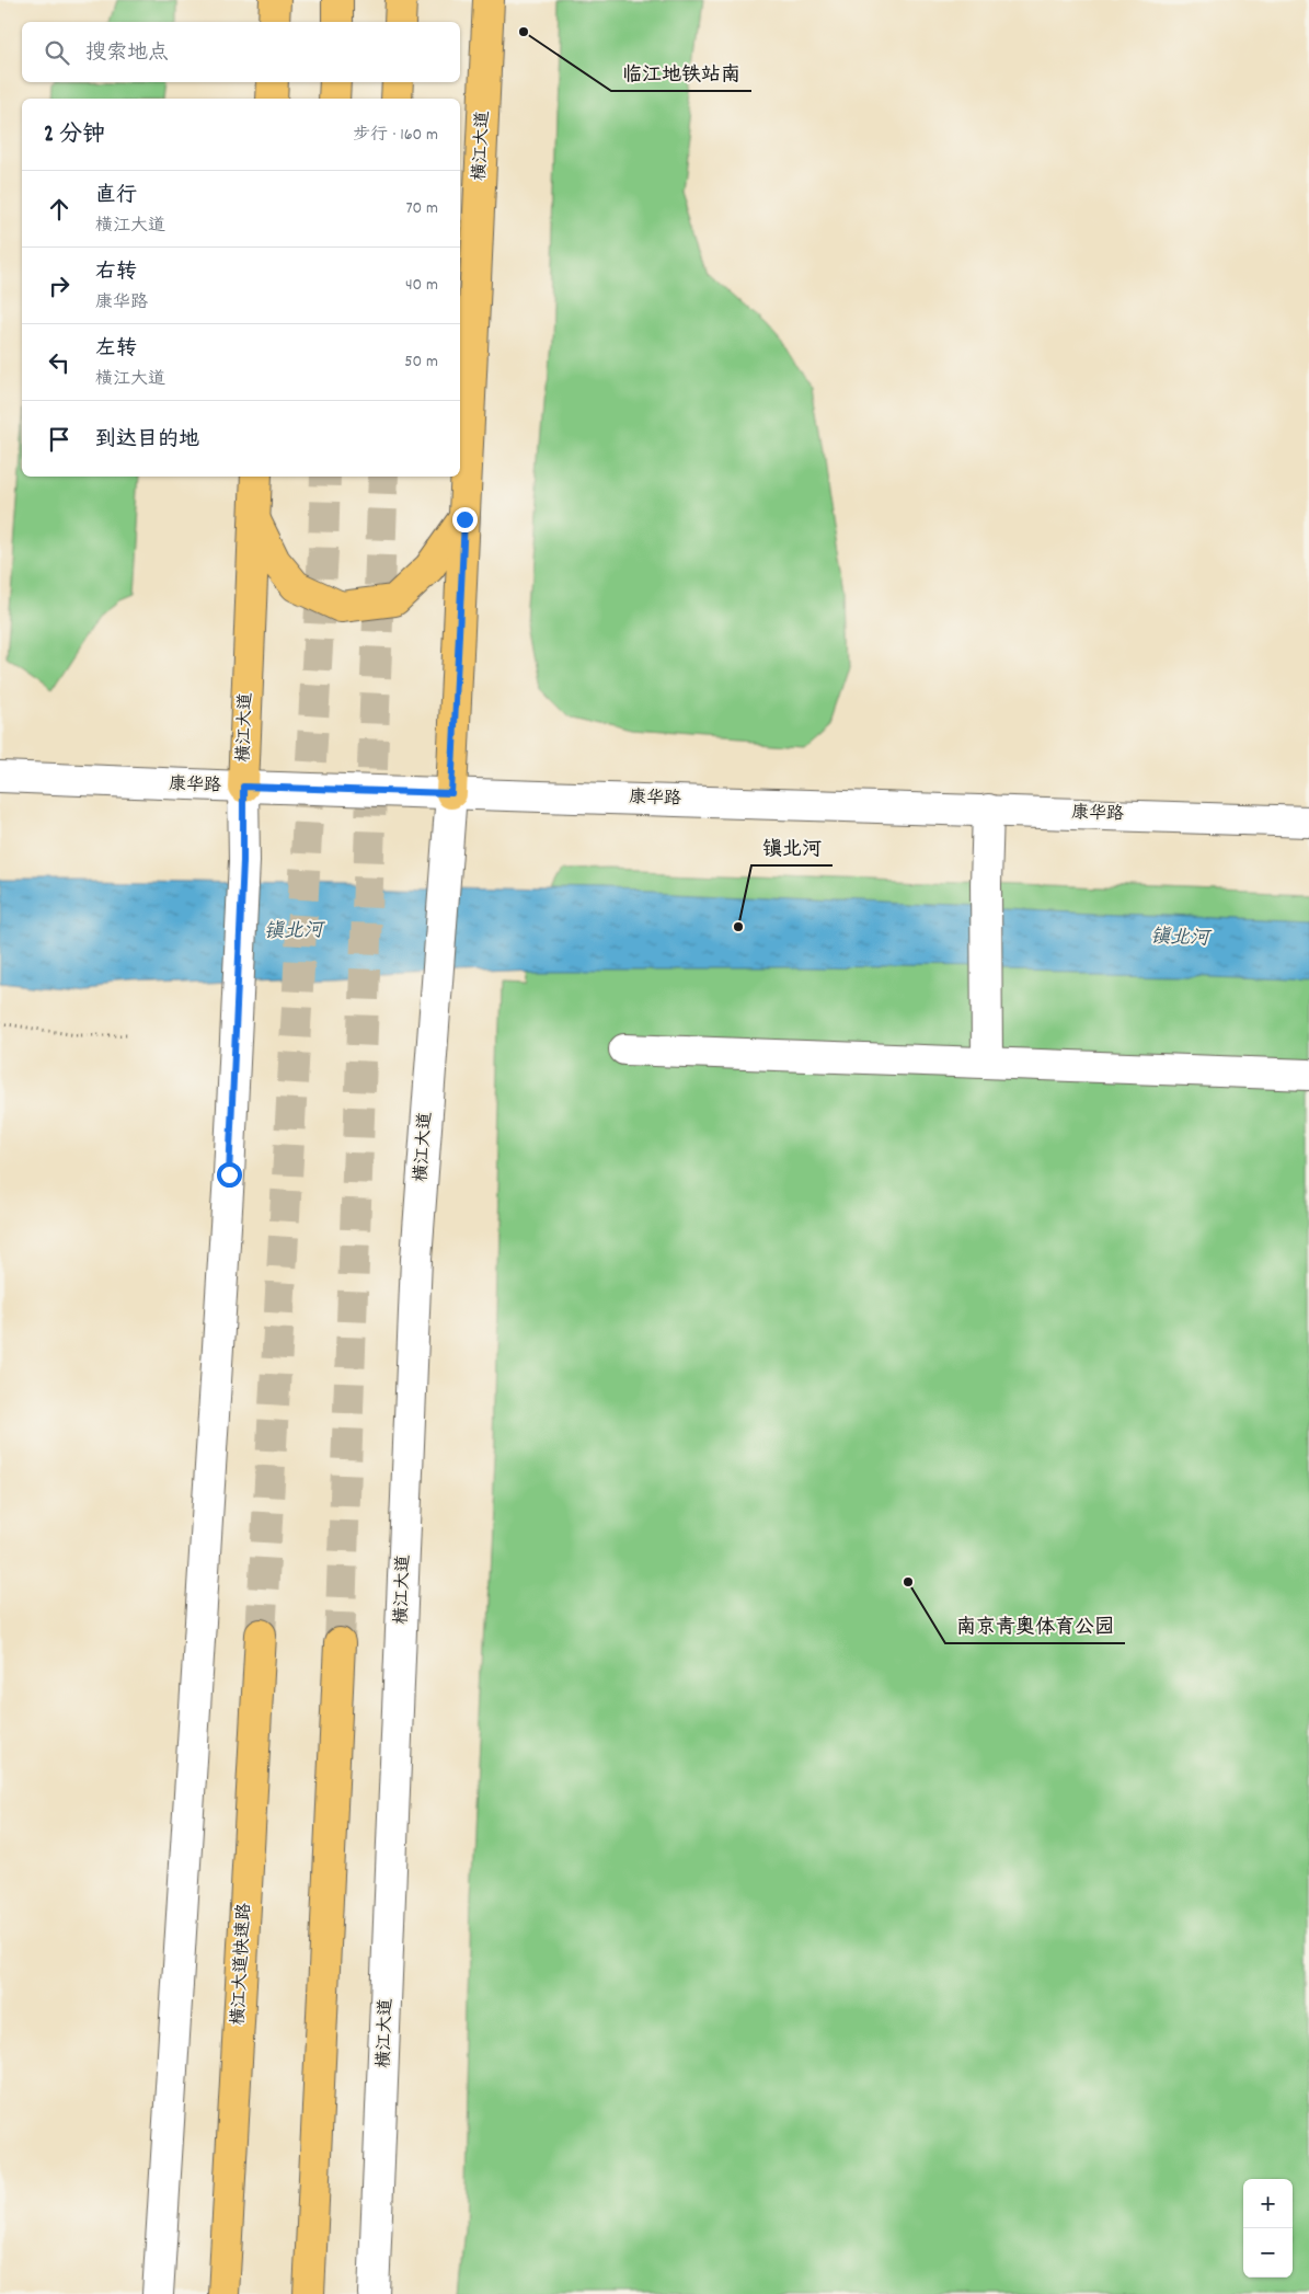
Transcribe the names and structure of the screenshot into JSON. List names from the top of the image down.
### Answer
{
  "streets": {
    "main road": ["横江大道", "横江大道快速路"],
    "street": ["康华路"]
  },
  "crossings": [
    ["横江大道", "康华路"]
  ],
  "water": ["镇北河"],
  "places": ["临江地铁站南", "镇北河", "南京青奥体育公园"],
  "page": {
    "search": "搜索地点",
    "heading": ["2 分钟", "步行 · 160 m"],
    "list": [
      ["直行", "横江大道", "70 m"],
      ["右转", "康华路", "40 m"],
      ["左转", "横江大道", "50 m"],
      "到达目的地"
    ],
    "map_buttons": ["+", "−"]
  }
}
